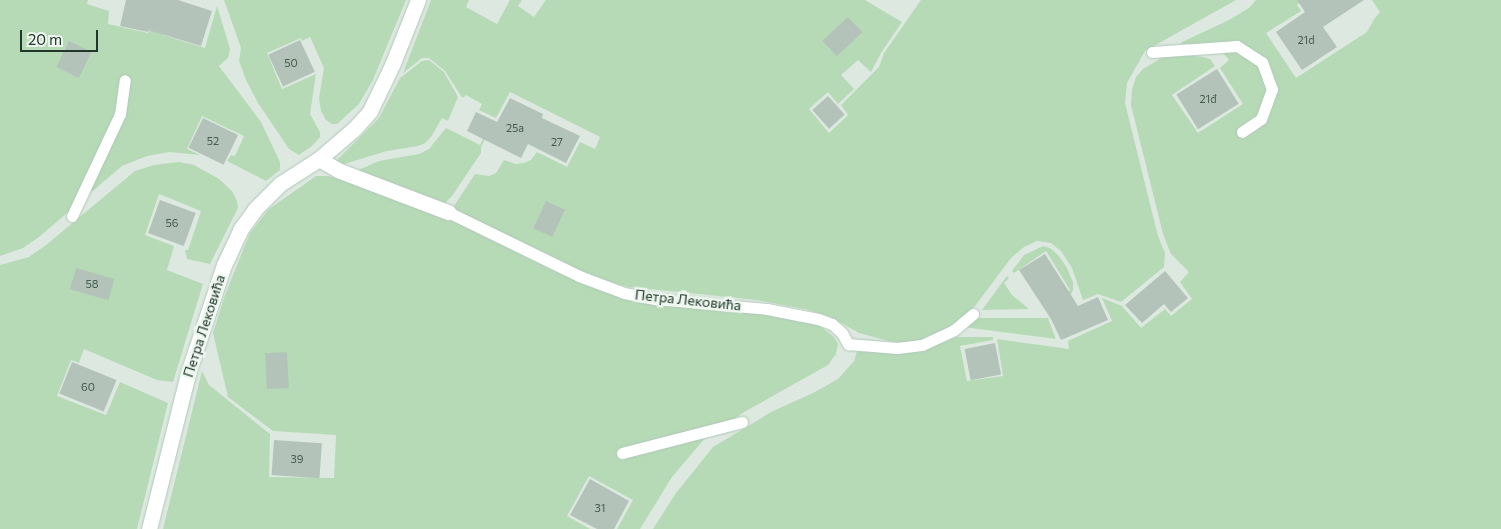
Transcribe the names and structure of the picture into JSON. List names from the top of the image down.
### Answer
{
  "streets": {
    "street": ["Петра Лековића"]
  },
  "house_numbers": [
    "21d",
    "50",
    "21đ",
    "25a",
    "52",
    "27",
    "56",
    "58",
    "60",
    "39",
    "31"
  ],
  "scale_bar": "20 m"
}
